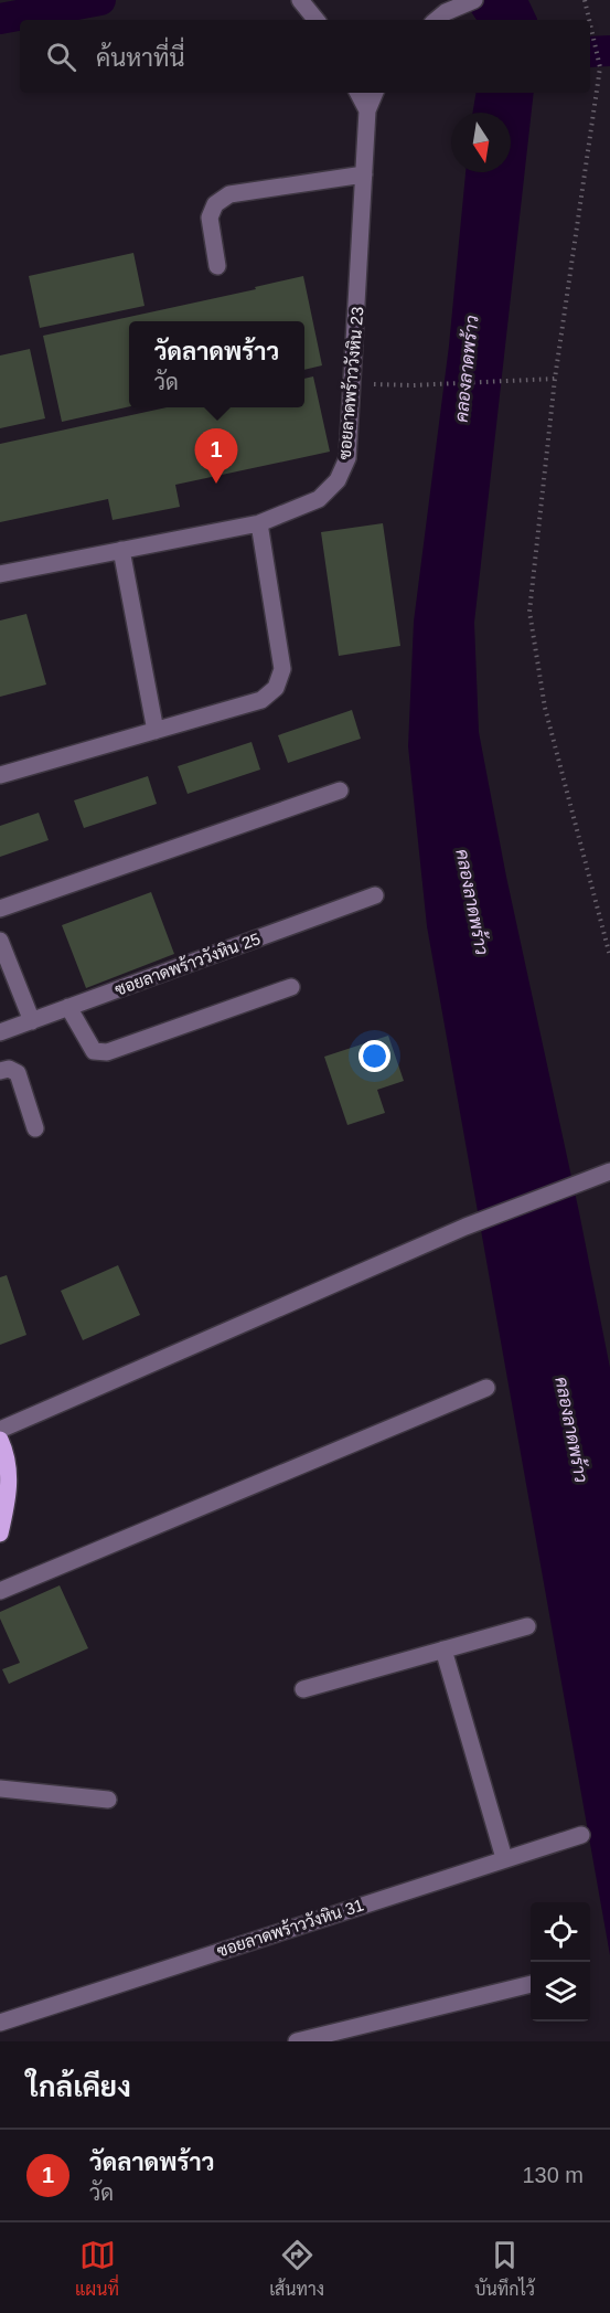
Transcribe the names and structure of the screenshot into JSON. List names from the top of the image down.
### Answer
{
  "streets": {
    "street": ["ซอยลาดพร้าววังหิน 23", "ซอยลาดพร้าววังหิน 25", "ซอยลาดพร้าววังหิน 31"]
  },
  "water": ["คลองลาดพร้าว"],
  "north": "bottom",
  "page": {
    "search": "ค้นหาที่นี่",
    "popup": ["วัดลาดพร้าว", "วัด"],
    "pins": "1",
    "heading": "ใกล้เคียง",
    "list": [
      {
        "mark": "1",
        "name": "วัดลาดพร้าว",
        "note": "วัด",
        "value": "130 m"
      }
    ],
    "nav": ["แผนที่", "เส้นทาง", "บันทึกไว้"]
  }
}
